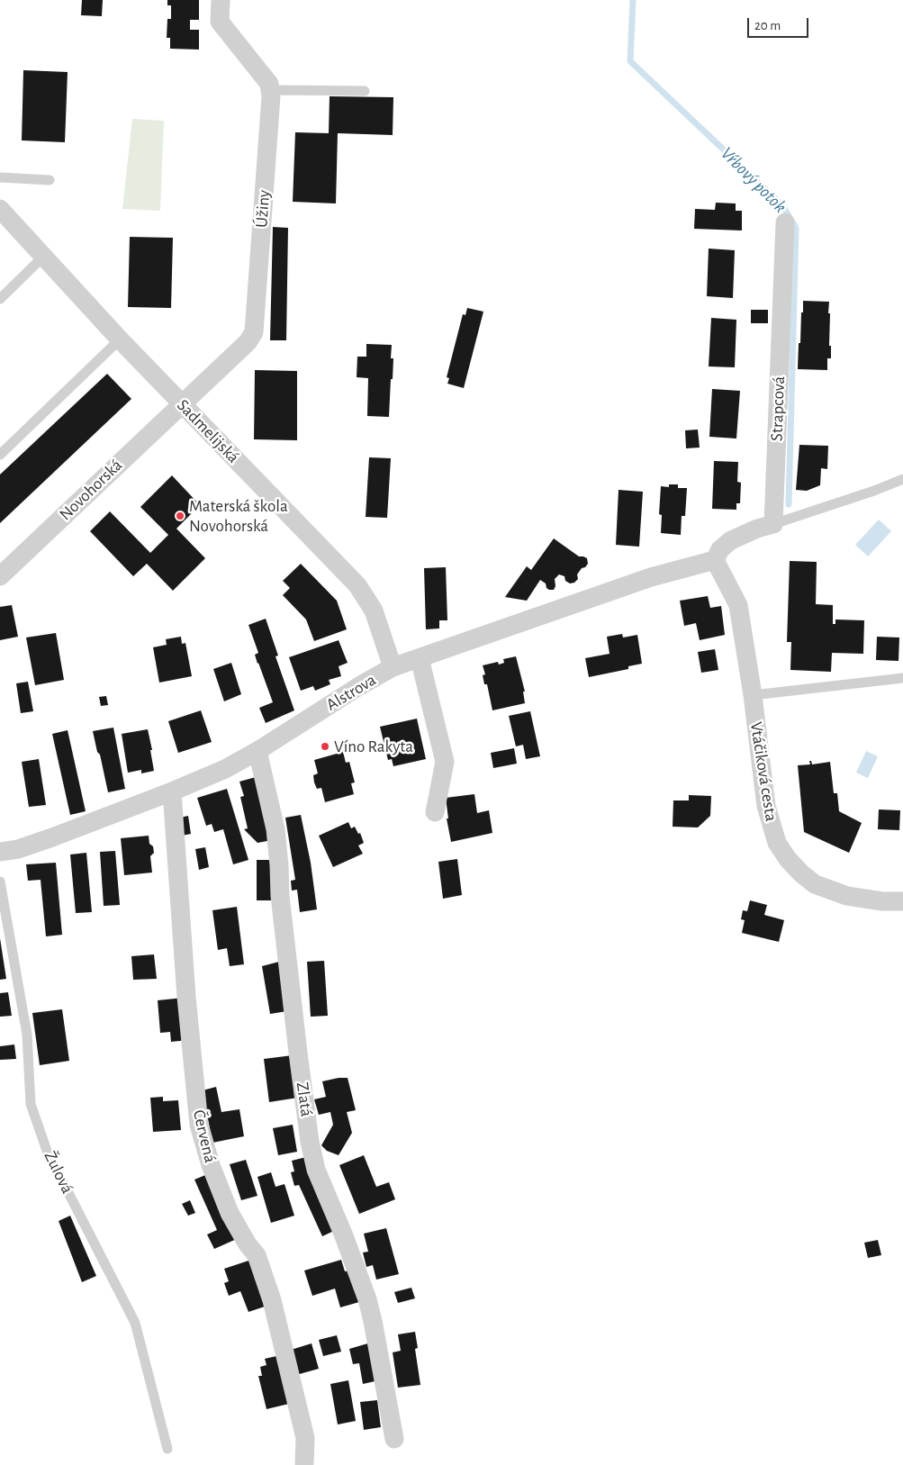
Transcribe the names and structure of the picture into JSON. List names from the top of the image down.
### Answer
{
  "streets": {
    "street": [
      "Úžiny",
      "Strapcová",
      "Sadmelijská",
      "Novohorská",
      "Alstrova",
      "Vtáčiková cesta",
      "Zlatá",
      "Červená"
    ],
    "lane": ["Žulová"]
  },
  "crossings": [
    ["Úžiny", "Sadmelijská"],
    ["Úžiny", "Novohorská"],
    ["Sadmelijská", "Novohorská"],
    ["Sadmelijská", "Alstrova"],
    ["Alstrova", "Vtáčiková cesta"],
    ["Alstrova", "Zlatá"],
    ["Alstrova", "Červená"]
  ],
  "water": ["Vŕbový potok"],
  "places": ["Materská škola Novohorská", "Víno Rakyta"],
  "scale_bar": "20 m"
}
